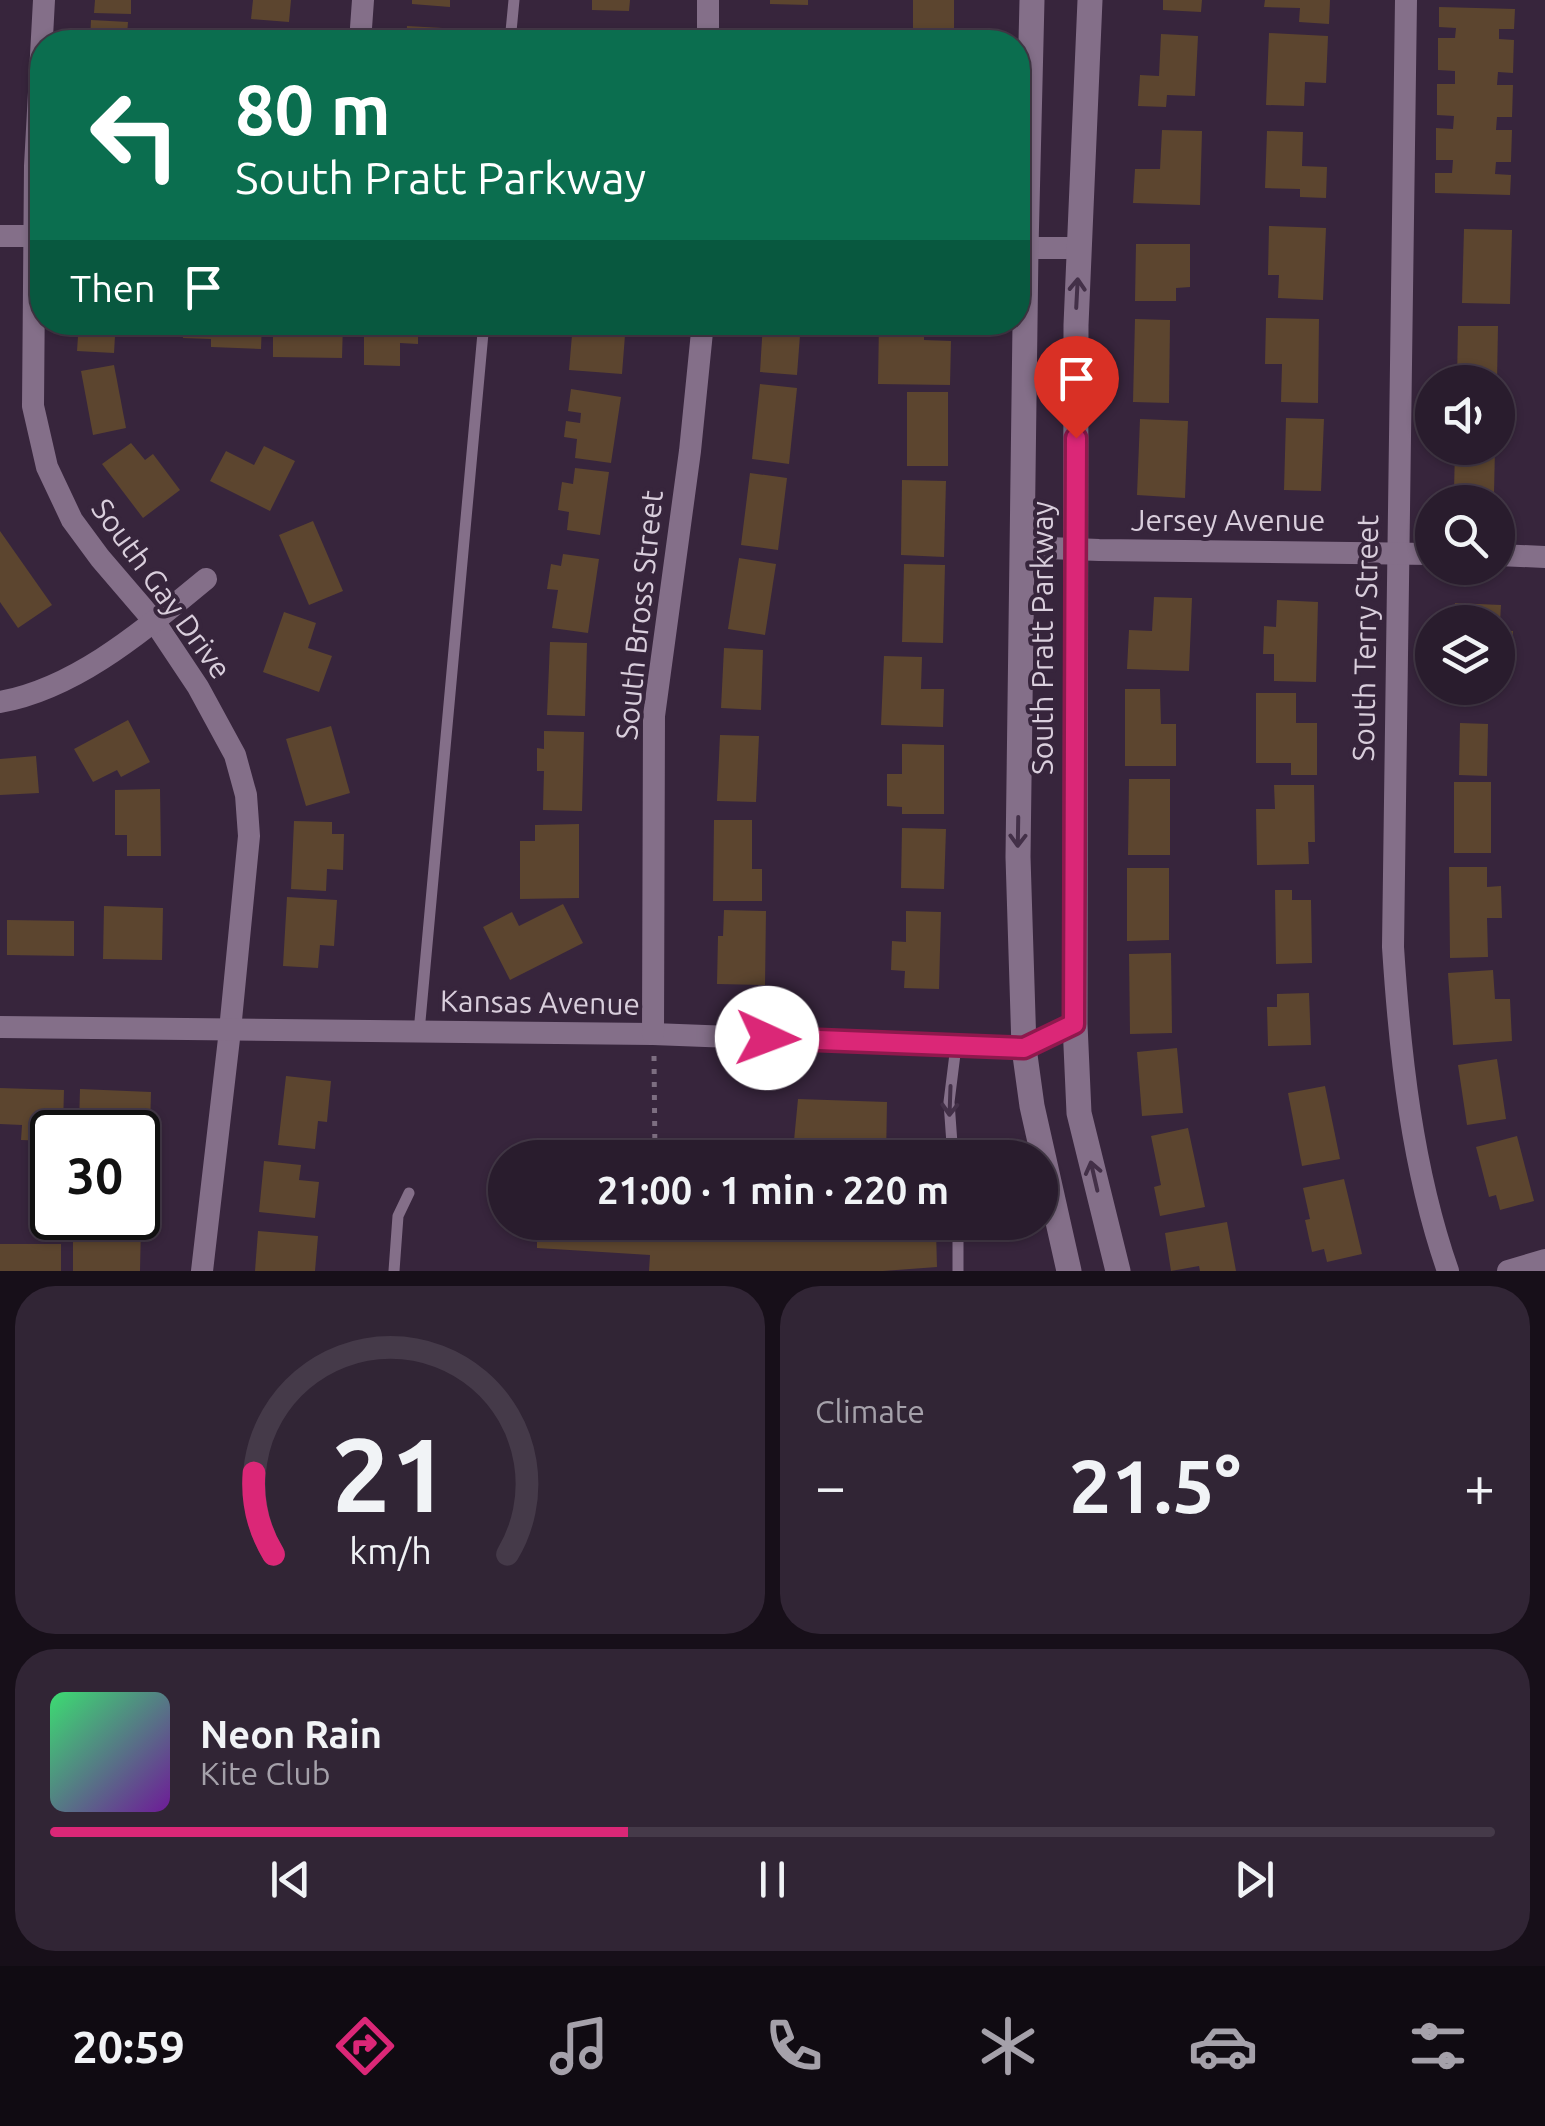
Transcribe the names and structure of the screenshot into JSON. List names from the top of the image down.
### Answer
{
  "streets": {
    "street": [
      "Jersey Avenue",
      "South Gay Drive",
      "South Bross Street",
      "South Pratt Parkway",
      "South Terry Street",
      "Kansas Avenue"
    ]
  },
  "crossings": [
    ["Jersey Avenue", "South Pratt Parkway"],
    ["Jersey Avenue", "South Terry Street"],
    ["South Gay Drive", "Kansas Avenue"],
    ["South Bross Street", "Kansas Avenue"],
    ["South Pratt Parkway", "Kansas Avenue"]
  ],
  "page": {
    "turn": ["80 m", "South Pratt Parkway"],
    "then": "Then",
    "limit": "30",
    "trip": "21:00 · 1 min · 220 m",
    "tile": "Climate",
    "heat": ["−", "21.5°", "+"],
    "song": ["Neon Rain", "Kite Club"],
    "tabs": "20:59",
    "gauge": ["21", "km/h"]
  }
}
